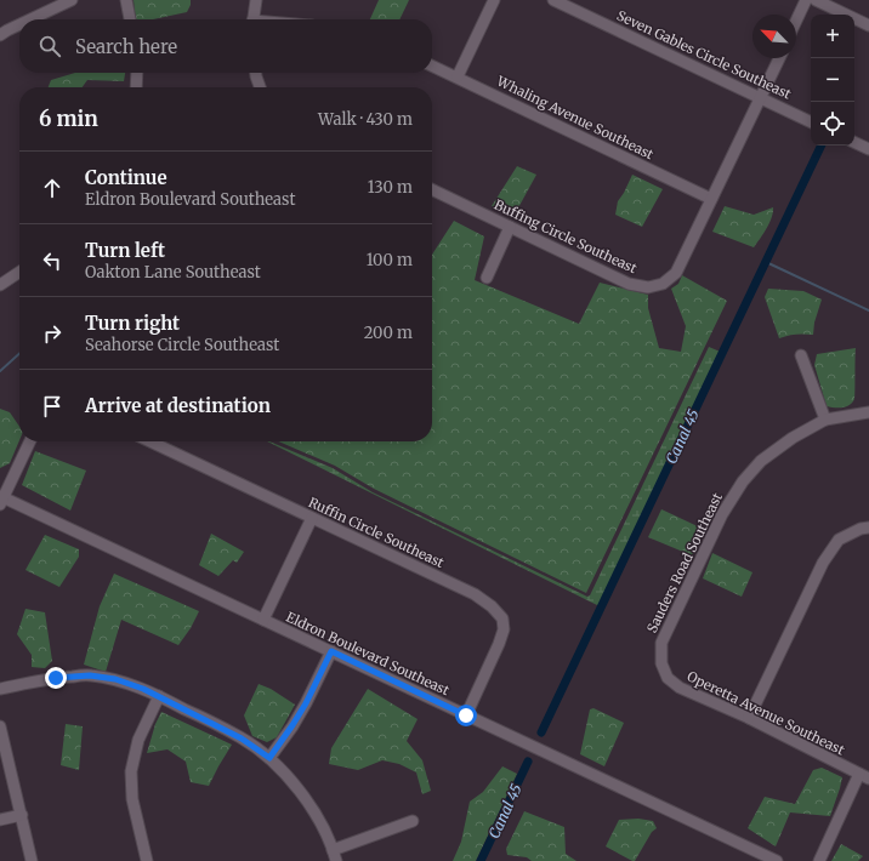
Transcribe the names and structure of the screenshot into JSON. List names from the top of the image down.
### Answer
{
  "streets": {
    "street": [
      "Seven Gables Circle Southeast",
      "Whaling Avenue Southeast",
      "Buffing Circle Southeast",
      "Ruffin Circle Southeast",
      "Sauders Road Southeast",
      "Eldron Boulevard Southeast",
      "Operetta Avenue Southeast"
    ]
  },
  "crossings": [
    ["Seven Gables Circle Southeast", "Buffing Circle Southeast"],
    ["Whaling Avenue Southeast", "Buffing Circle Southeast"],
    ["Ruffin Circle Southeast", "Eldron Boulevard Southeast"],
    ["Sauders Road Southeast", "Operetta Avenue Southeast"]
  ],
  "water": ["Canal 45"],
  "north": "top left",
  "page": {
    "map_buttons": ["+", "−"],
    "search": "Search here",
    "heading": ["6 min", "Walk · 430 m"],
    "list": [
      ["Continue", "Eldron Boulevard Southeast", "130 m"],
      ["Turn left", "Oakton Lane Southeast", "100 m"],
      ["Turn right", "Seahorse Circle Southeast", "200 m"],
      "Arrive at destination"
    ]
  }
}
